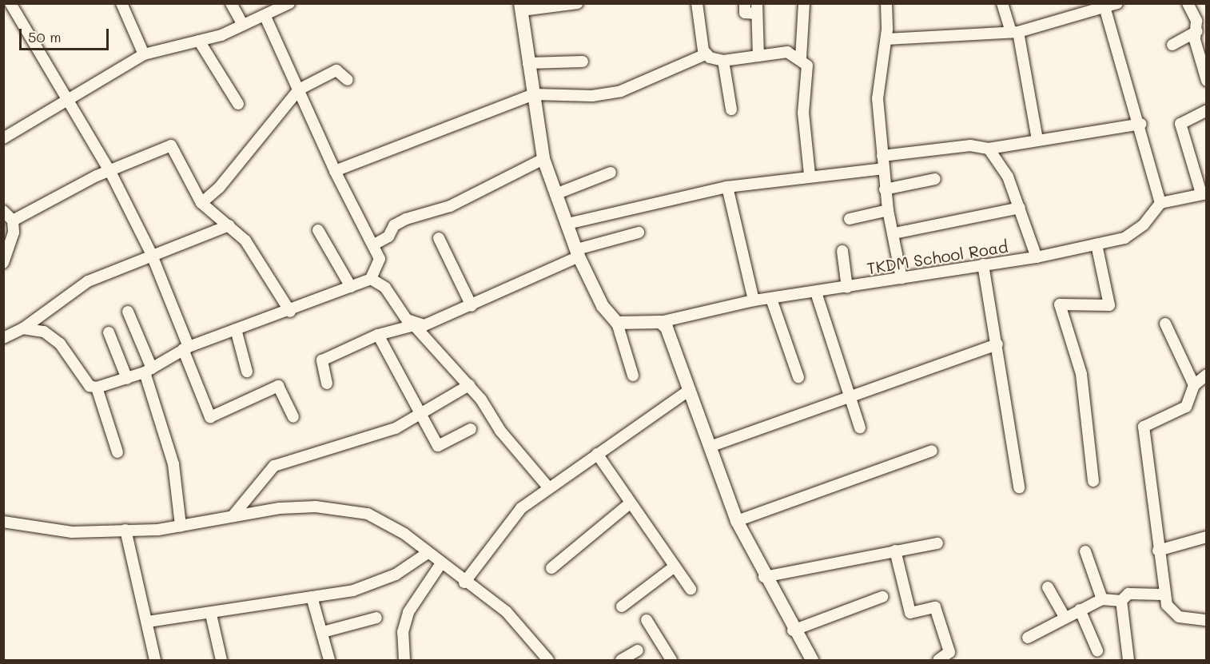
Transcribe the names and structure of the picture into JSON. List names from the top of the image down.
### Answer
{
  "streets": {
    "street": ["TKDM School Road"]
  },
  "scale_bar": "50 m"
}
